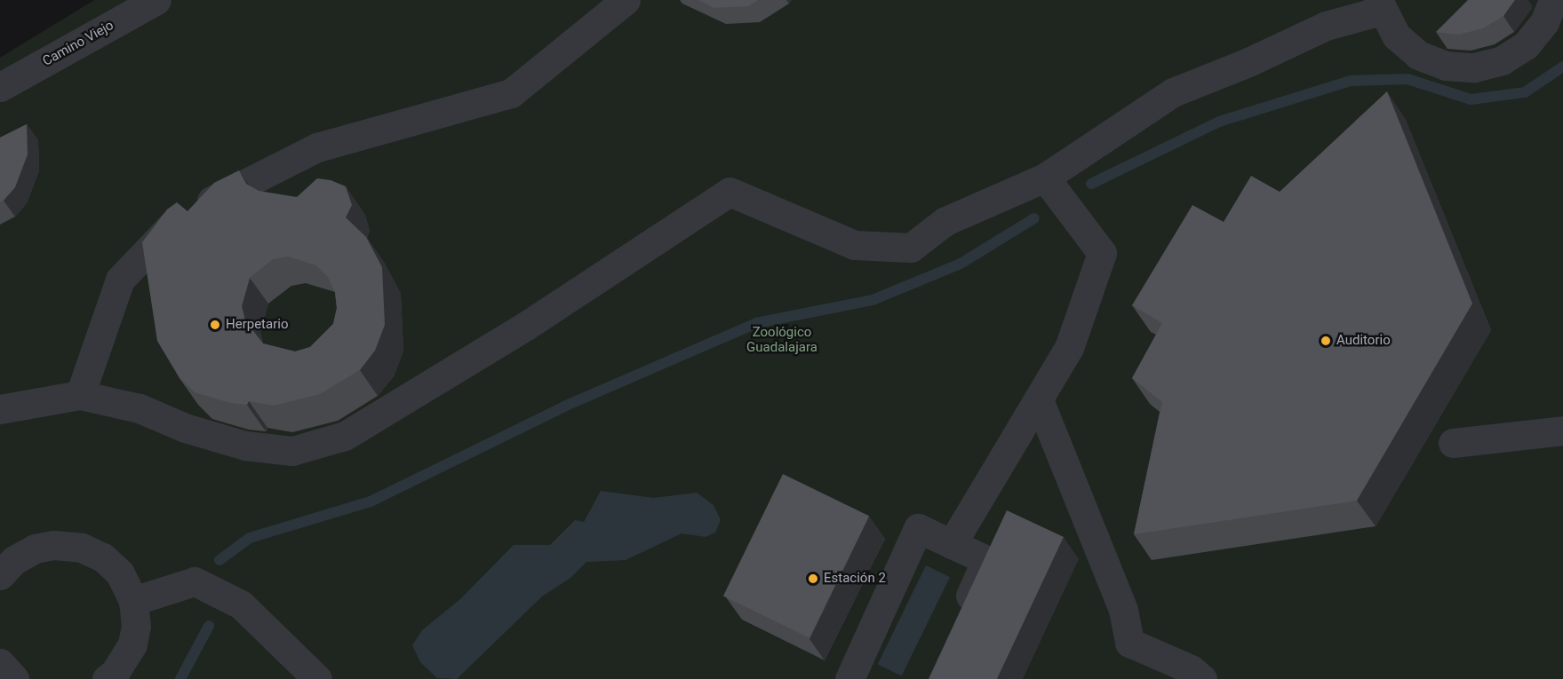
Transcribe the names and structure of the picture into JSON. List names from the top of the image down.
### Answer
{
  "streets": {
    "street": ["Camino Viejo"]
  },
  "parks": ["Zoológico Guadalajara"],
  "places": ["Herpetario", "Auditorio", "Estación 2"]
}
